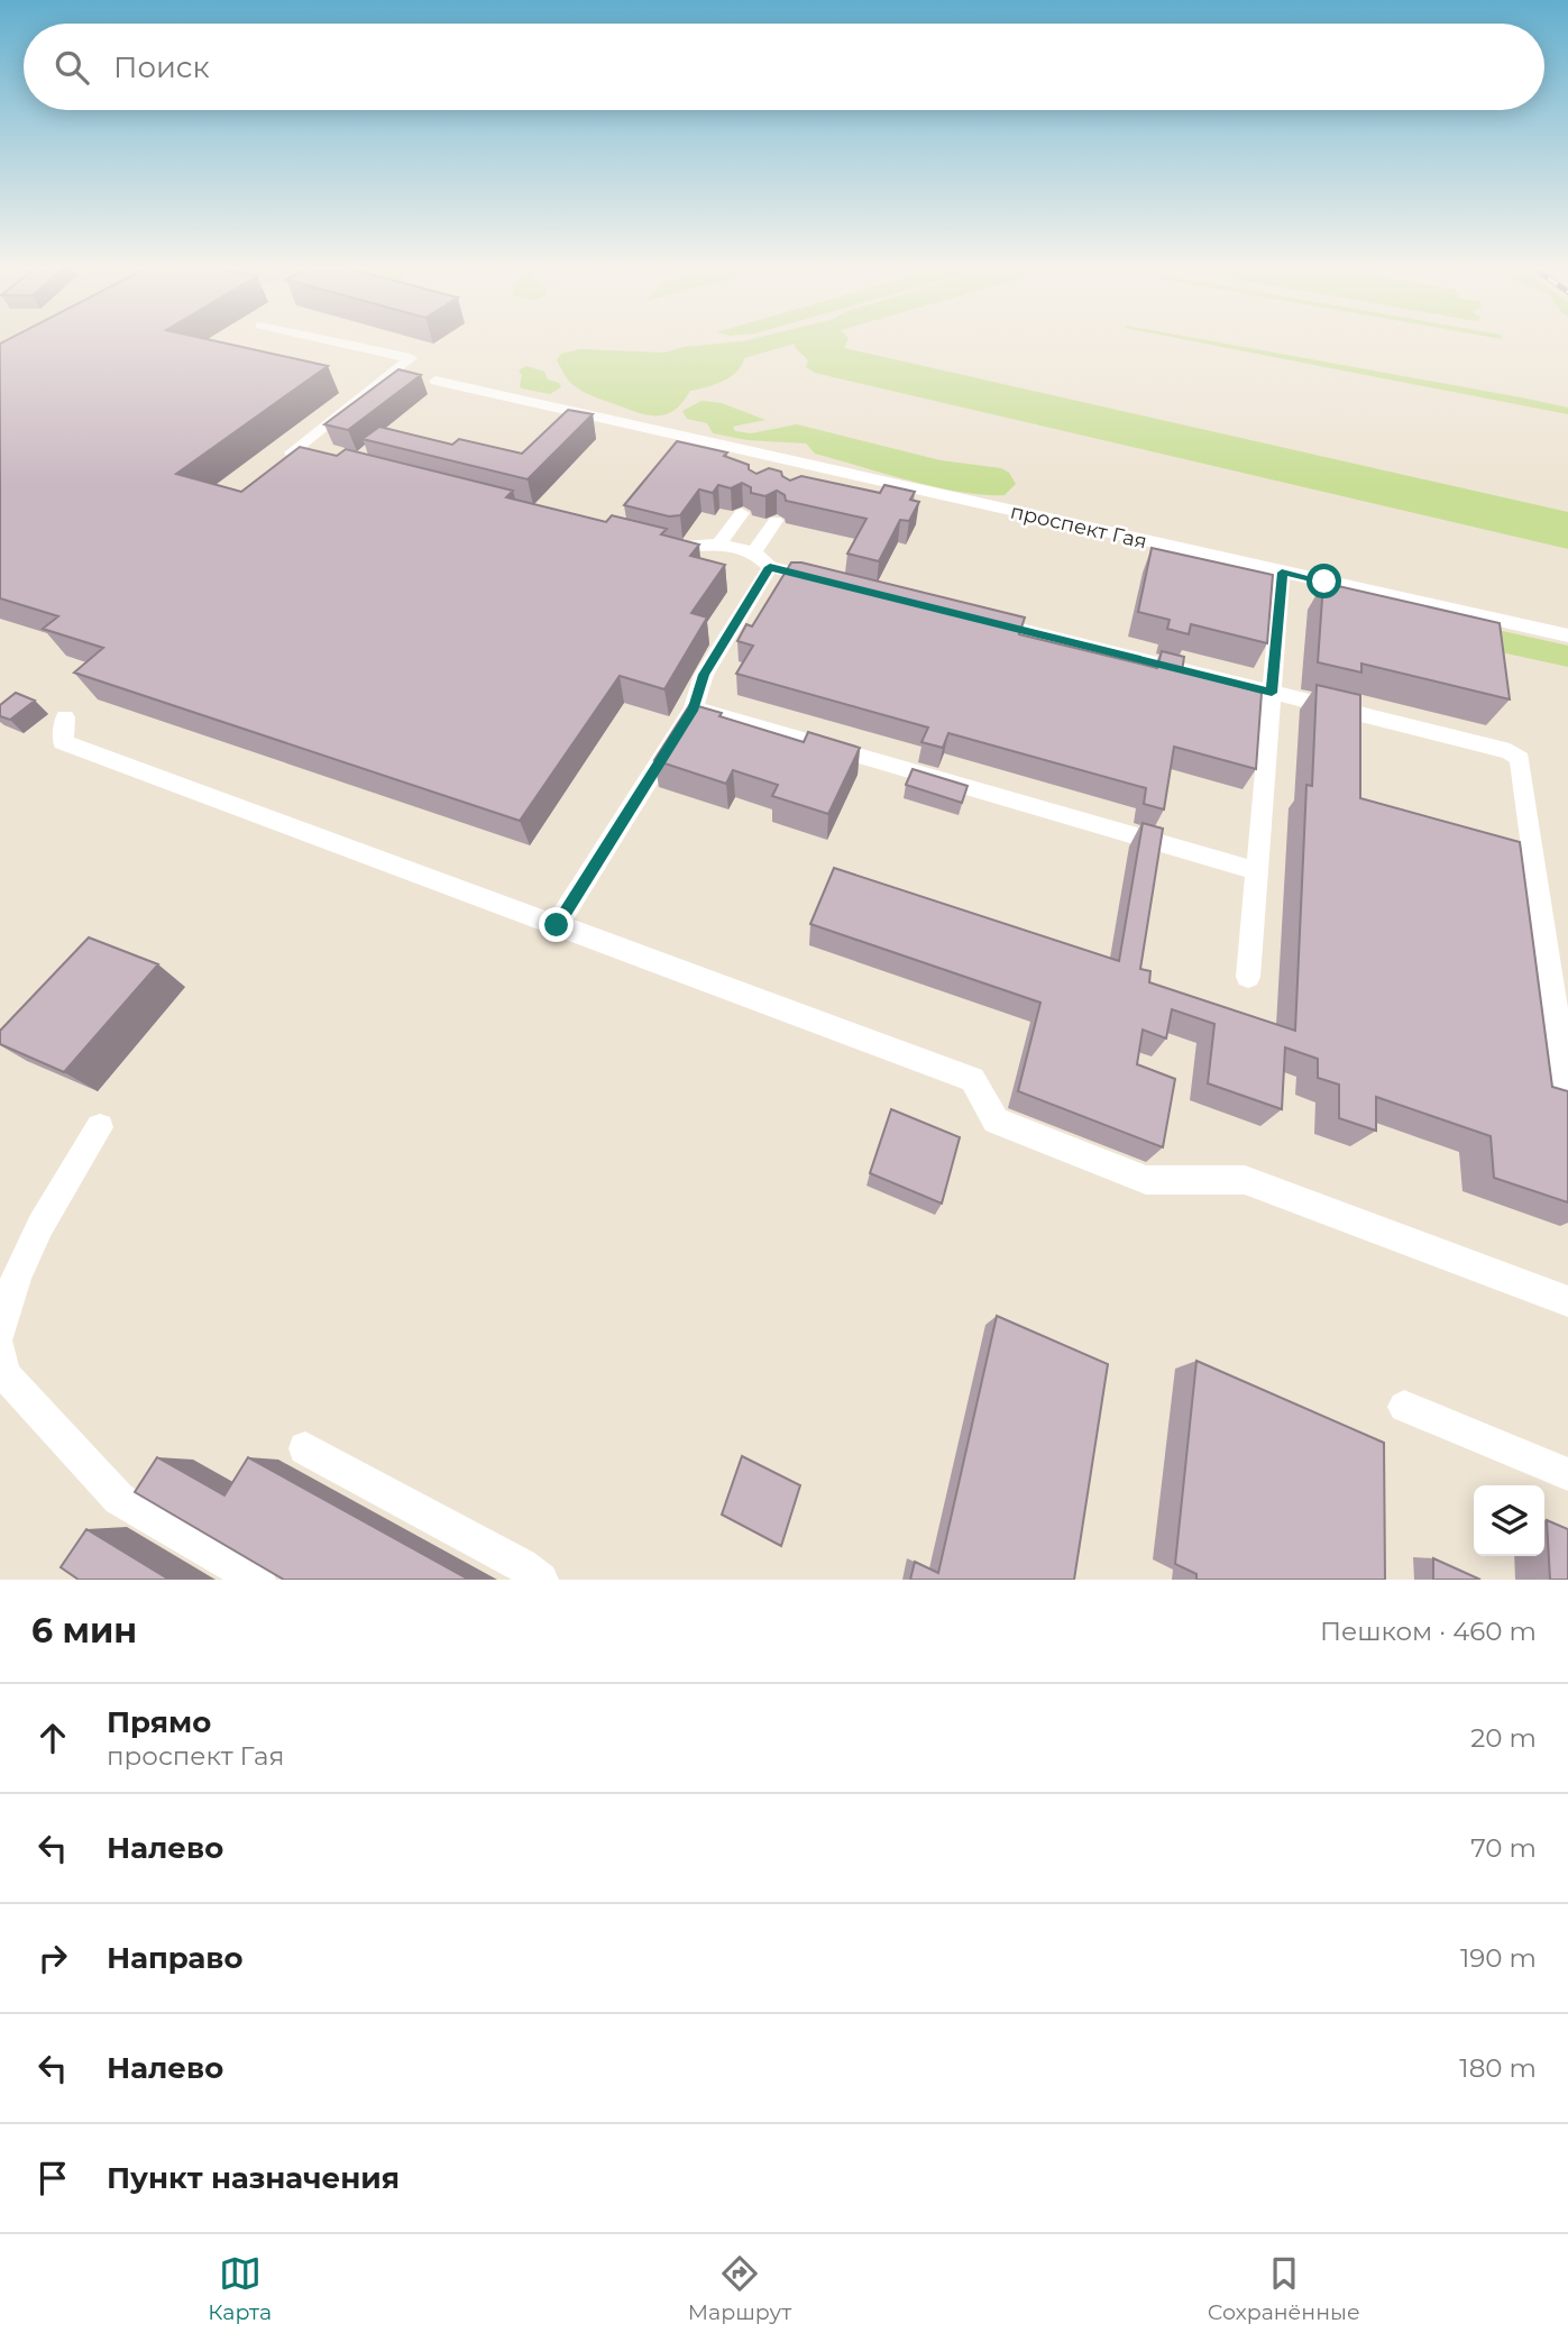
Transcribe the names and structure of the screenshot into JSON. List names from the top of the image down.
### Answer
{
  "streets": {
    "street": ["проспект Гая"]
  },
  "page": {
    "search": "Поиск",
    "heading": ["6 мин", "Пешком · 460 m"],
    "list": [
      ["Прямо", "проспект Гая", "20 m"],
      ["Налево", "70 m"],
      ["Направо", "190 m"],
      ["Налево", "180 m"],
      "Пункт назначения"
    ],
    "nav": ["Карта", "Маршрут", "Сохранённые"]
  }
}
